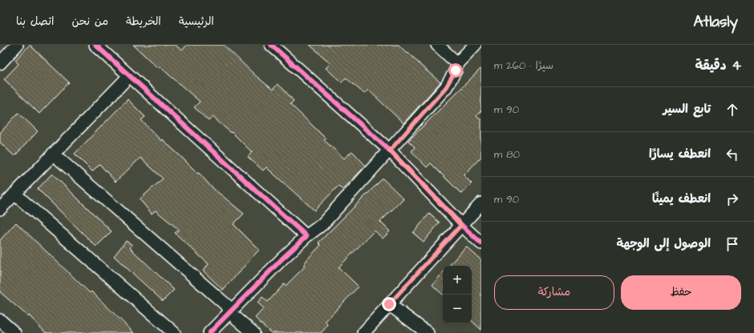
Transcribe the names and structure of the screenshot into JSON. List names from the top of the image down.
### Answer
{
  "page": {
    "header": "Atlasly",
    "nav": [
      "الرئيسية",
      "الخريطة",
      "من نحن",
      "اتصل بنا"
    ],
    "heading": ["4 دقيقة", "سيرًا · 260 m"],
    "list": [
      ["تابع السير", "90 m"],
      ["انعطف يسارًا", "80 m"],
      ["انعطف يمينًا", "90 m"],
      "الوصول إلى الوجهة"
    ],
    "buttons": ["حفظ", "مشاركة"],
    "map_buttons": ["+", "−"]
  }
}
